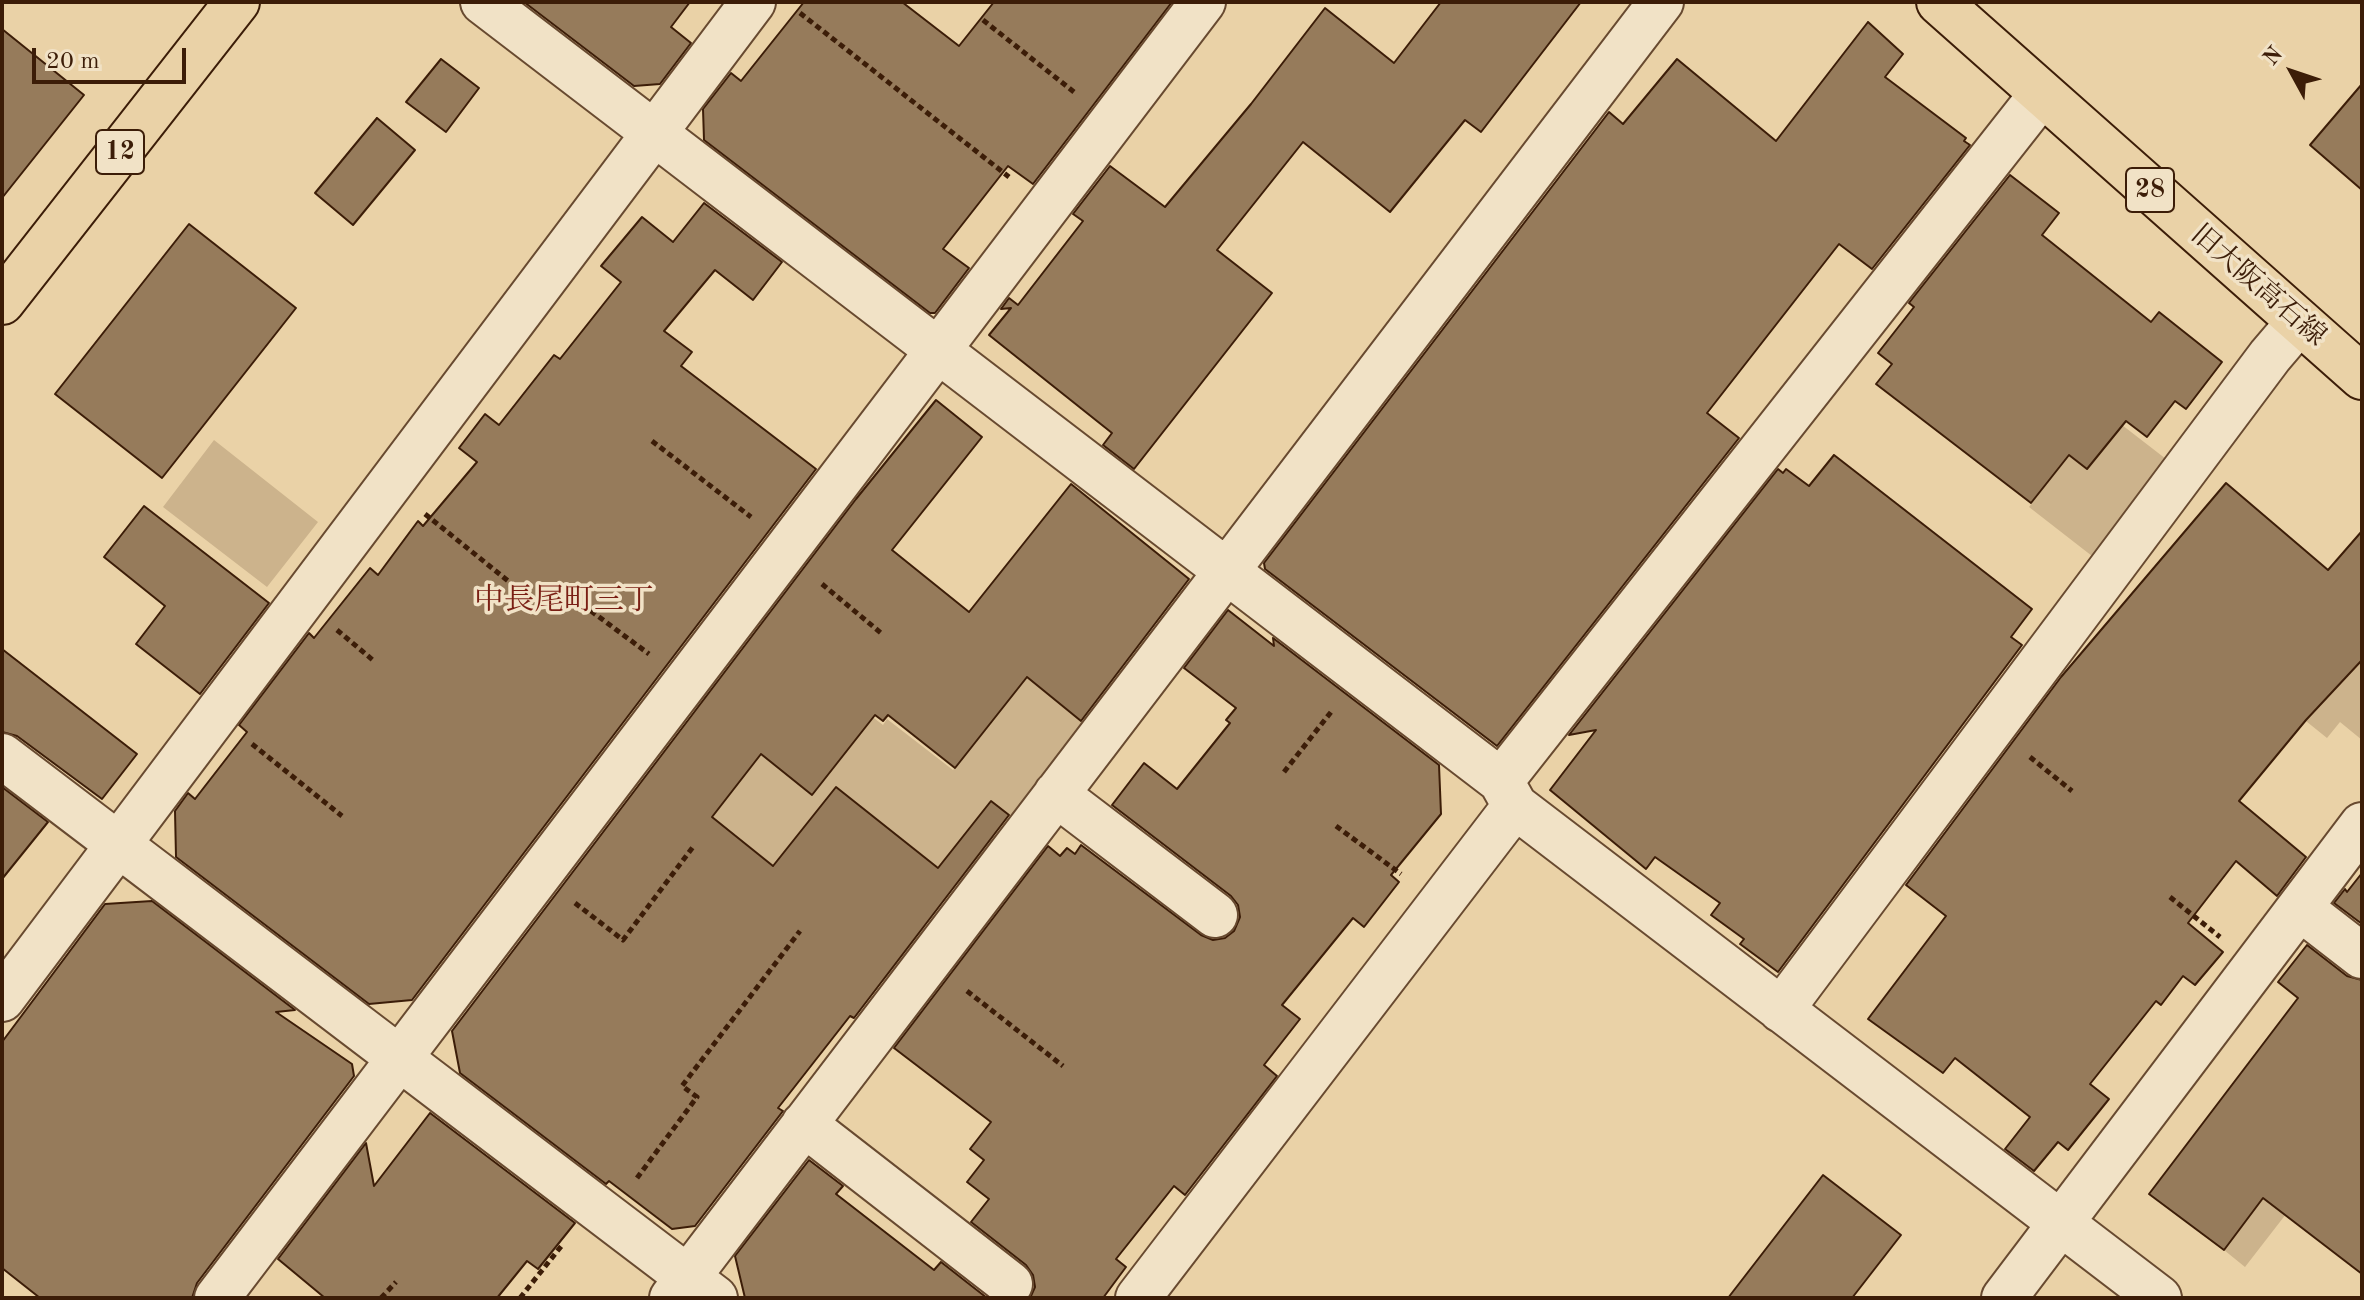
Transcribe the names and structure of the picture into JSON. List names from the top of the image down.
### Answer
{
  "streets": {
    "main road": ["12", "28", "旧大阪高石線"]
  },
  "districts": ["中長尾町三丁"],
  "scale_bar": "20 m",
  "north": "top left"
}
